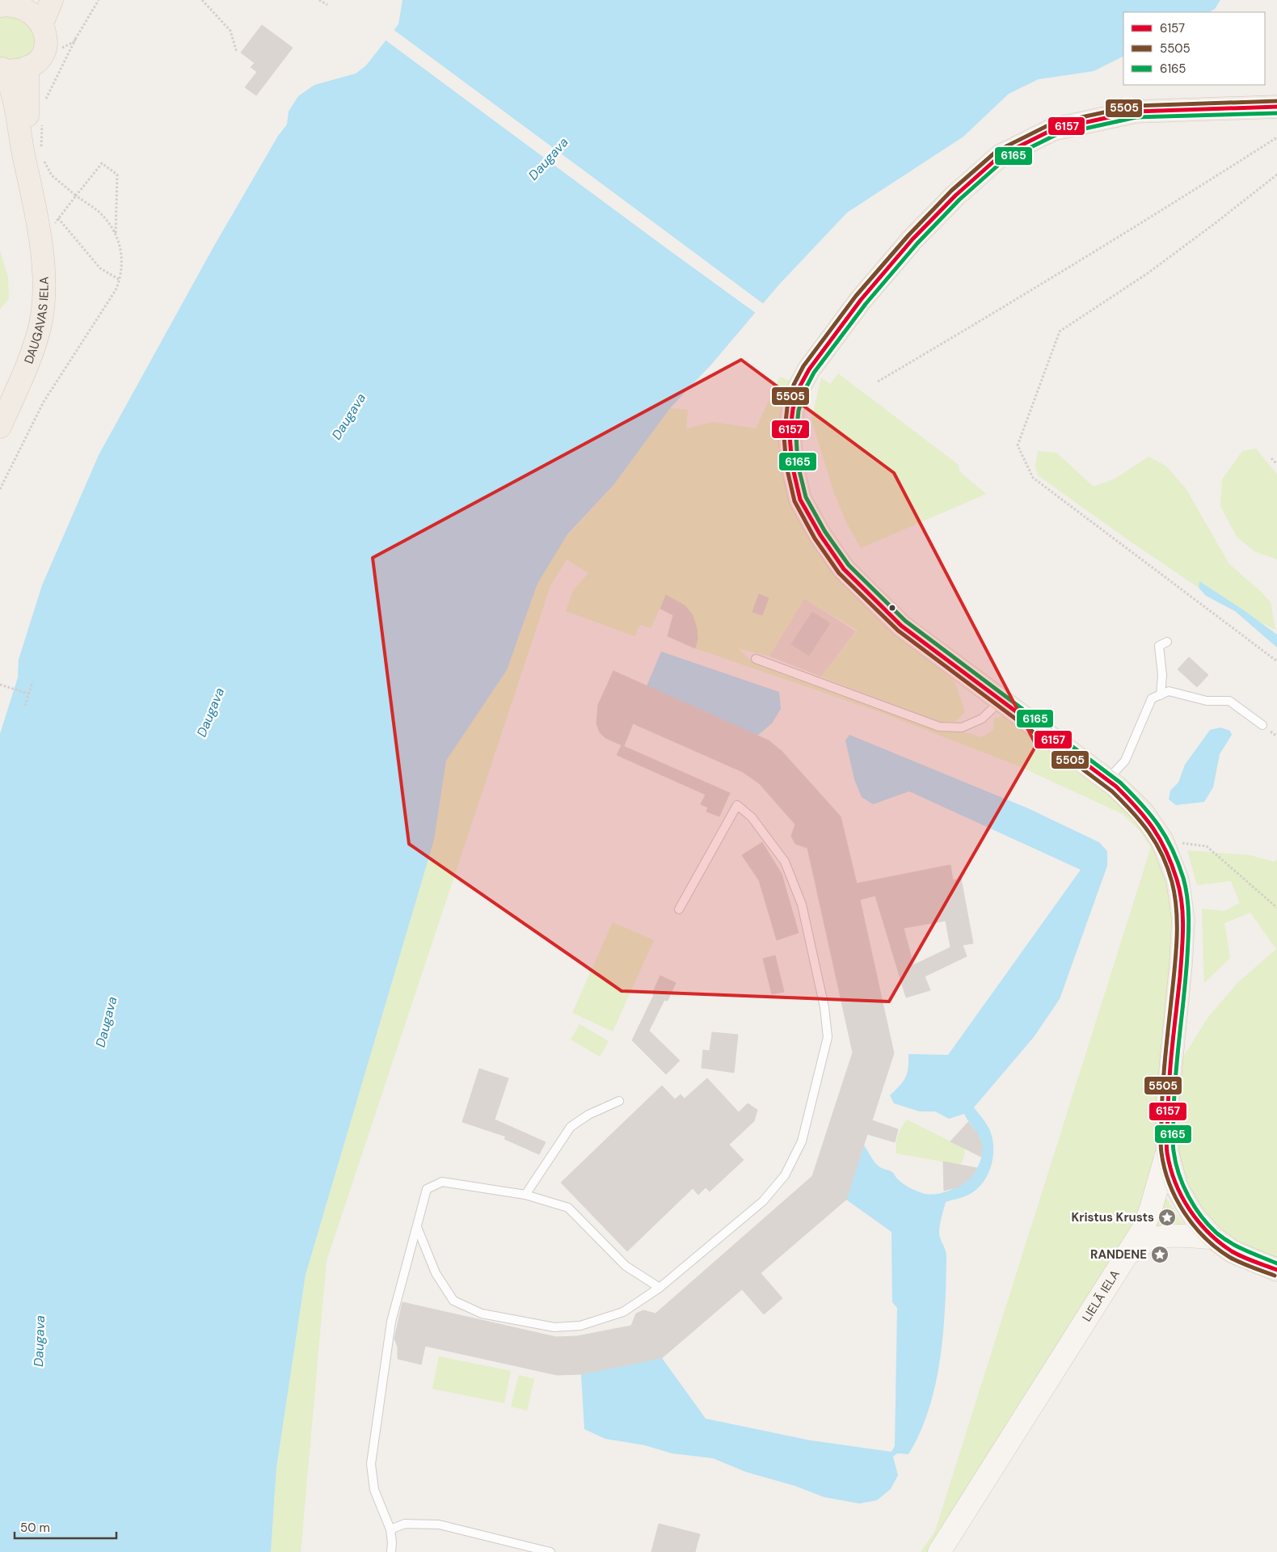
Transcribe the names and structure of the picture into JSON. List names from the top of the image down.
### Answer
{
  "streets": {
    "main road": ["DAUGAVAS IELA", "LIELĀ IELA"]
  },
  "water": ["Daugava"],
  "places": {
    "place": ["Kristus Krusts", "RANDENE"]
  },
  "lines": ["transit line 5505", "transit line 6157", "transit line 6165"],
  "legend": ["6157", "5505", "6165"],
  "scale_bar": "50 m"
}
